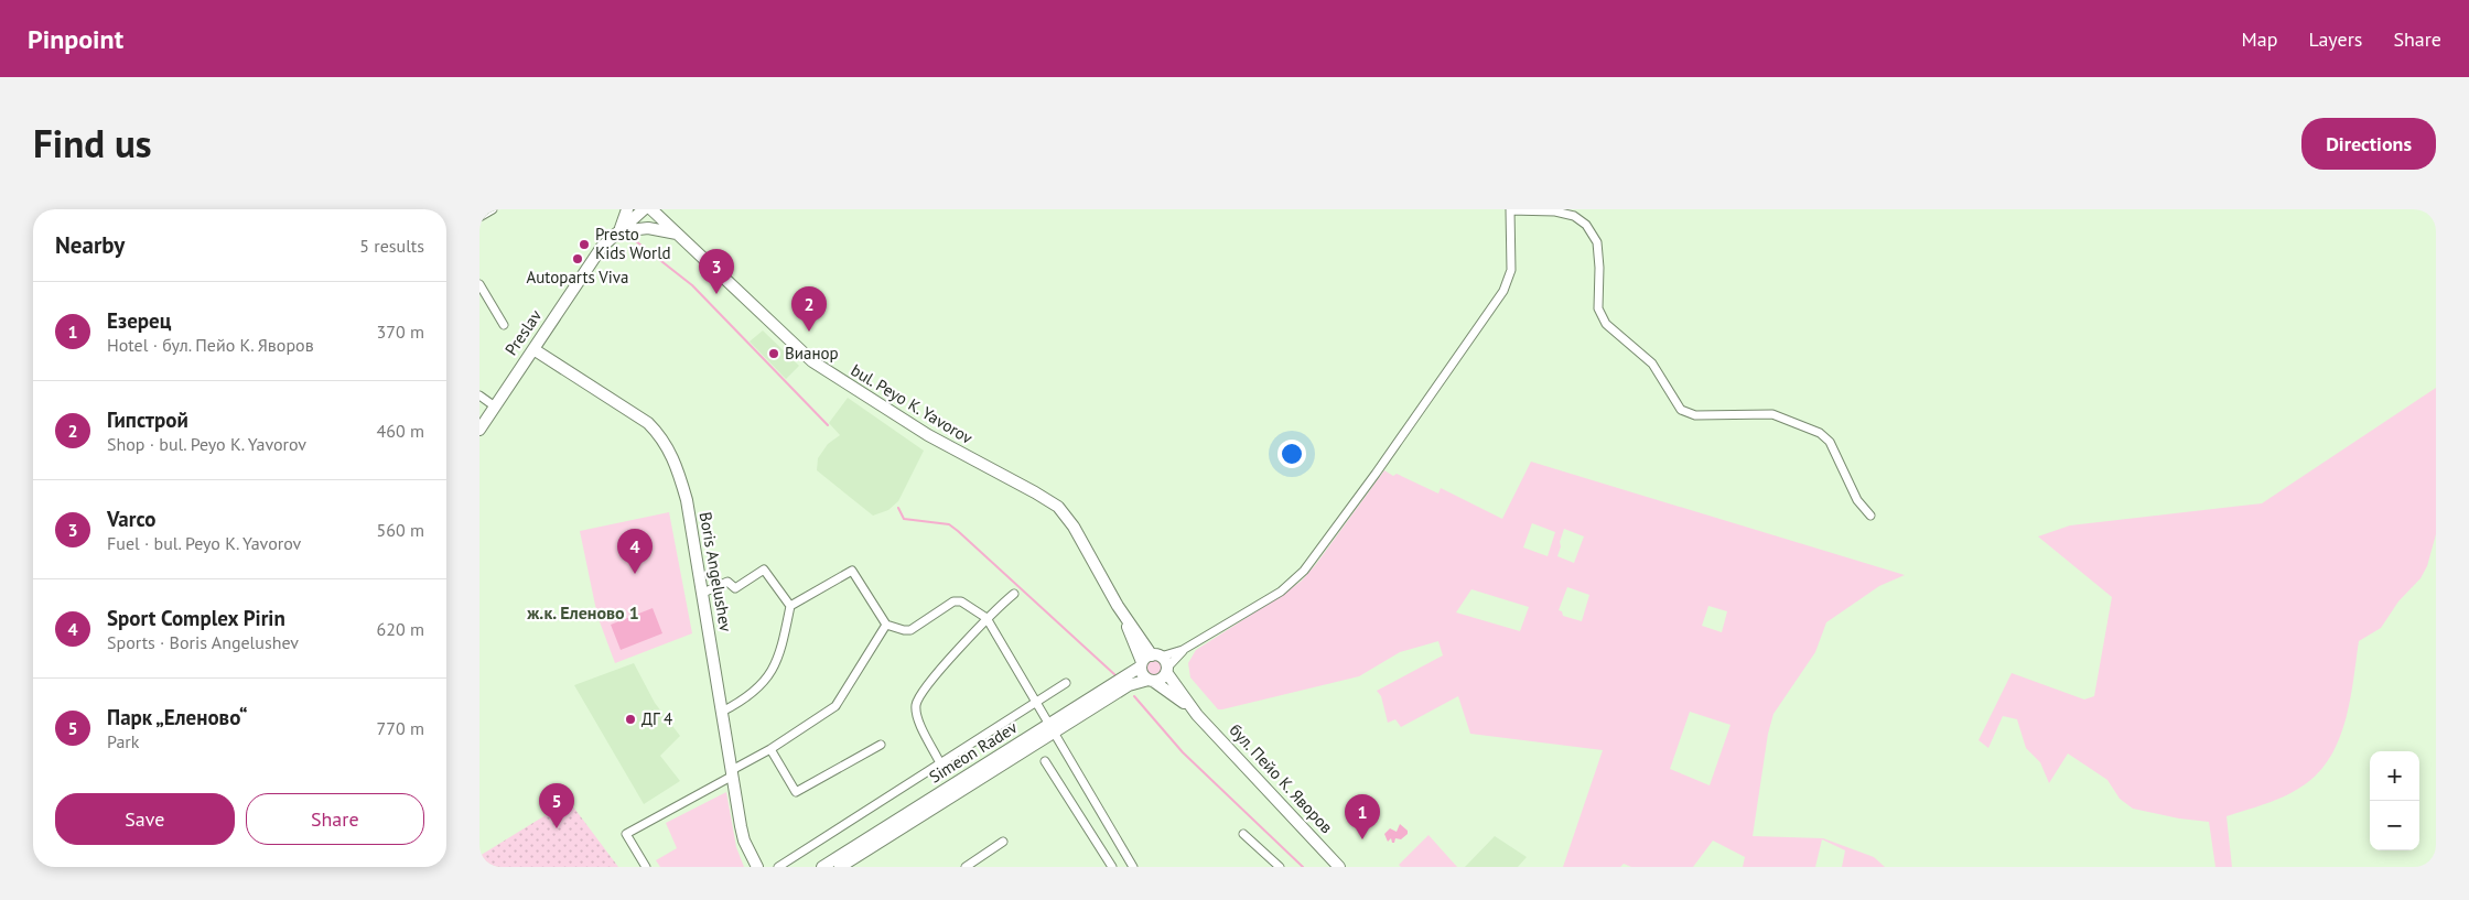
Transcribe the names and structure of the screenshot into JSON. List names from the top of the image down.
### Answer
{
  "streets": {
    "street": [
      "Preslav",
      "bul. Peyo K. Yavorov",
      "Boris Angelushev",
      "Simeon Radev",
      "бул. Пейо К. Яворов"
    ]
  },
  "crossings": [
    ["Preslav", "Boris Angelushev"],
    ["bul. Peyo K. Yavorov", "Simeon Radev"],
    ["bul. Peyo K. Yavorov", "бул. Пейо К. Яворов"],
    ["Simeon Radev", "бул. Пейо К. Яворов"]
  ],
  "districts": ["ж.к. Еленово 1"],
  "places": [
    "Presto Kids World",
    "Аutoparts Viva",
    "Вианор",
    "ДГ 4"
  ],
  "page": {
    "header": "Pinpoint",
    "nav": ["Map", "Layers", "Share"],
    "title": "Find us",
    "buttons": [
      "Directions",
      ["Save", "Share"]
    ],
    "heading": ["Nearby", "5 results"],
    "pins": [
      "3",
      "2",
      "4",
      "5",
      "1"
    ],
    "list": [
      {
        "mark": "1",
        "name": "Езерец",
        "note": "Hotel · бул. Пейо К. Яворов",
        "value": "370 m"
      },
      {
        "mark": "2",
        "name": "Гипстрой",
        "note": "Shop · bul. Peyo K. Yavorov",
        "value": "460 m"
      },
      {
        "mark": "3",
        "name": "Varco",
        "note": "Fuel · bul. Peyo K. Yavorov",
        "value": "560 m"
      },
      {
        "mark": "4",
        "name": "Sport Complex Pirin",
        "note": "Sports · Boris Angelushev",
        "value": "620 m"
      },
      {
        "mark": "5",
        "name": "Парк „Еленово“",
        "note": "Park",
        "value": "770 m"
      }
    ],
    "map_buttons": ["+", "−"]
  }
}
